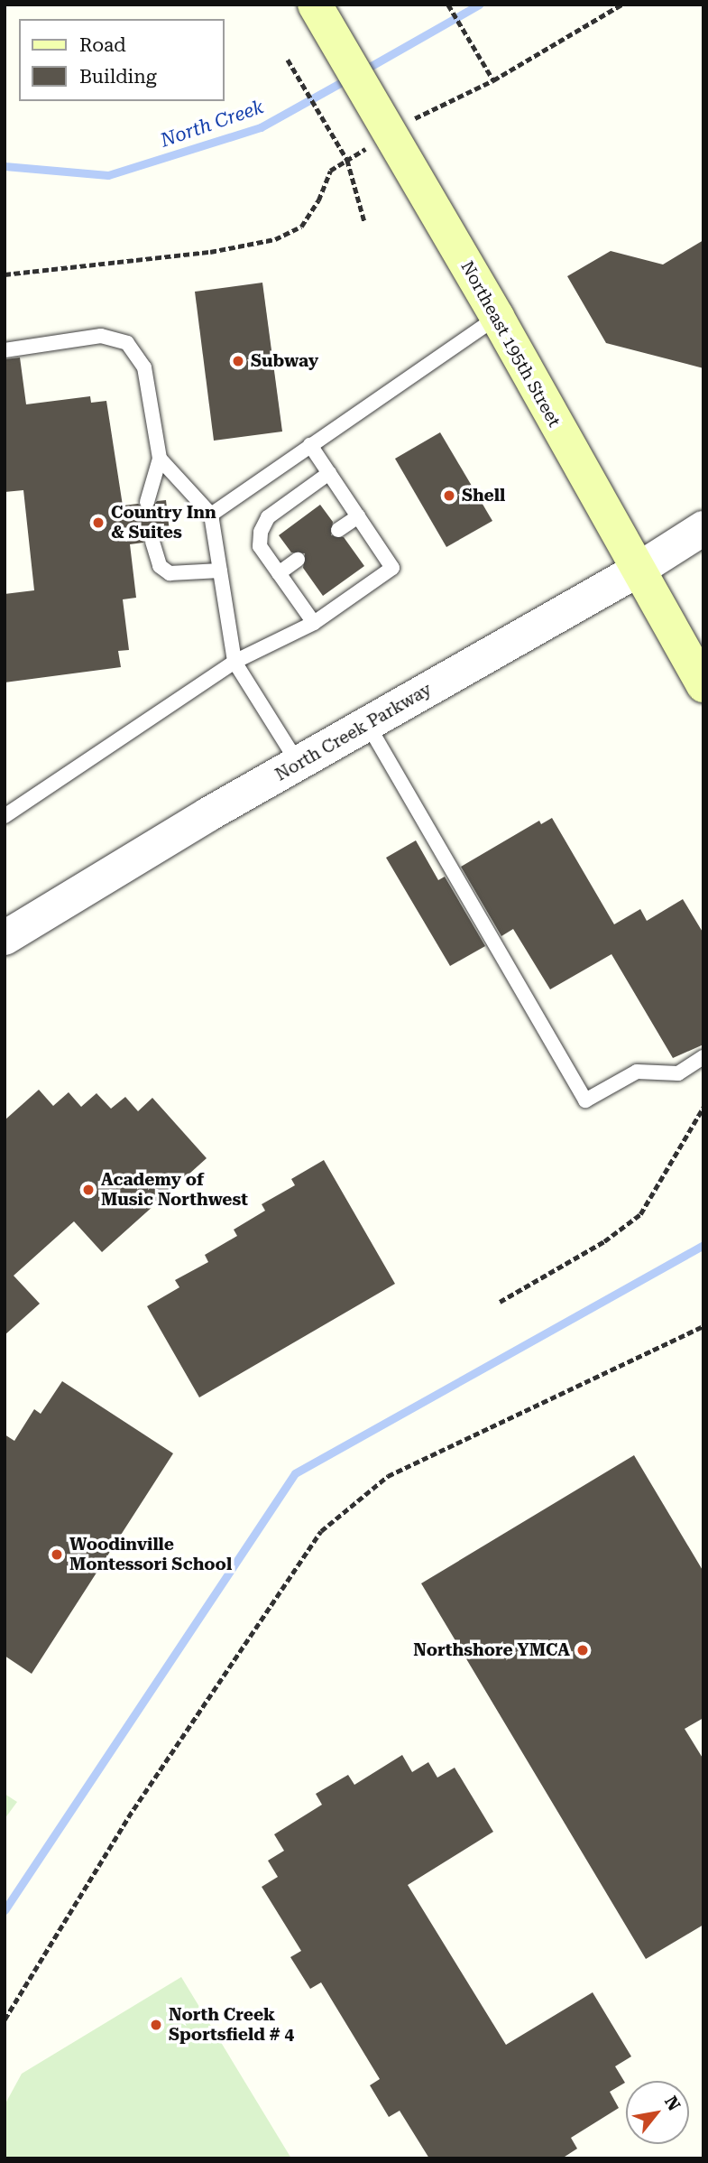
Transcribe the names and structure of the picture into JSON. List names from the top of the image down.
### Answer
{
  "streets": {
    "main road": ["Northeast 195th Street"],
    "street": ["North Creek Parkway"]
  },
  "crossings": [
    ["Northeast 195th Street", "North Creek Parkway"]
  ],
  "water": ["North Creek"],
  "places": [
    "Subway",
    "Shell",
    "Country Inn & Suites",
    "Academy of Music Northwest",
    "Woodinville Montessori School",
    "Northshore YMCA",
    "North Creek Sportsfield # 4"
  ],
  "legend": ["Road", "Building"],
  "north": "top right"
}
